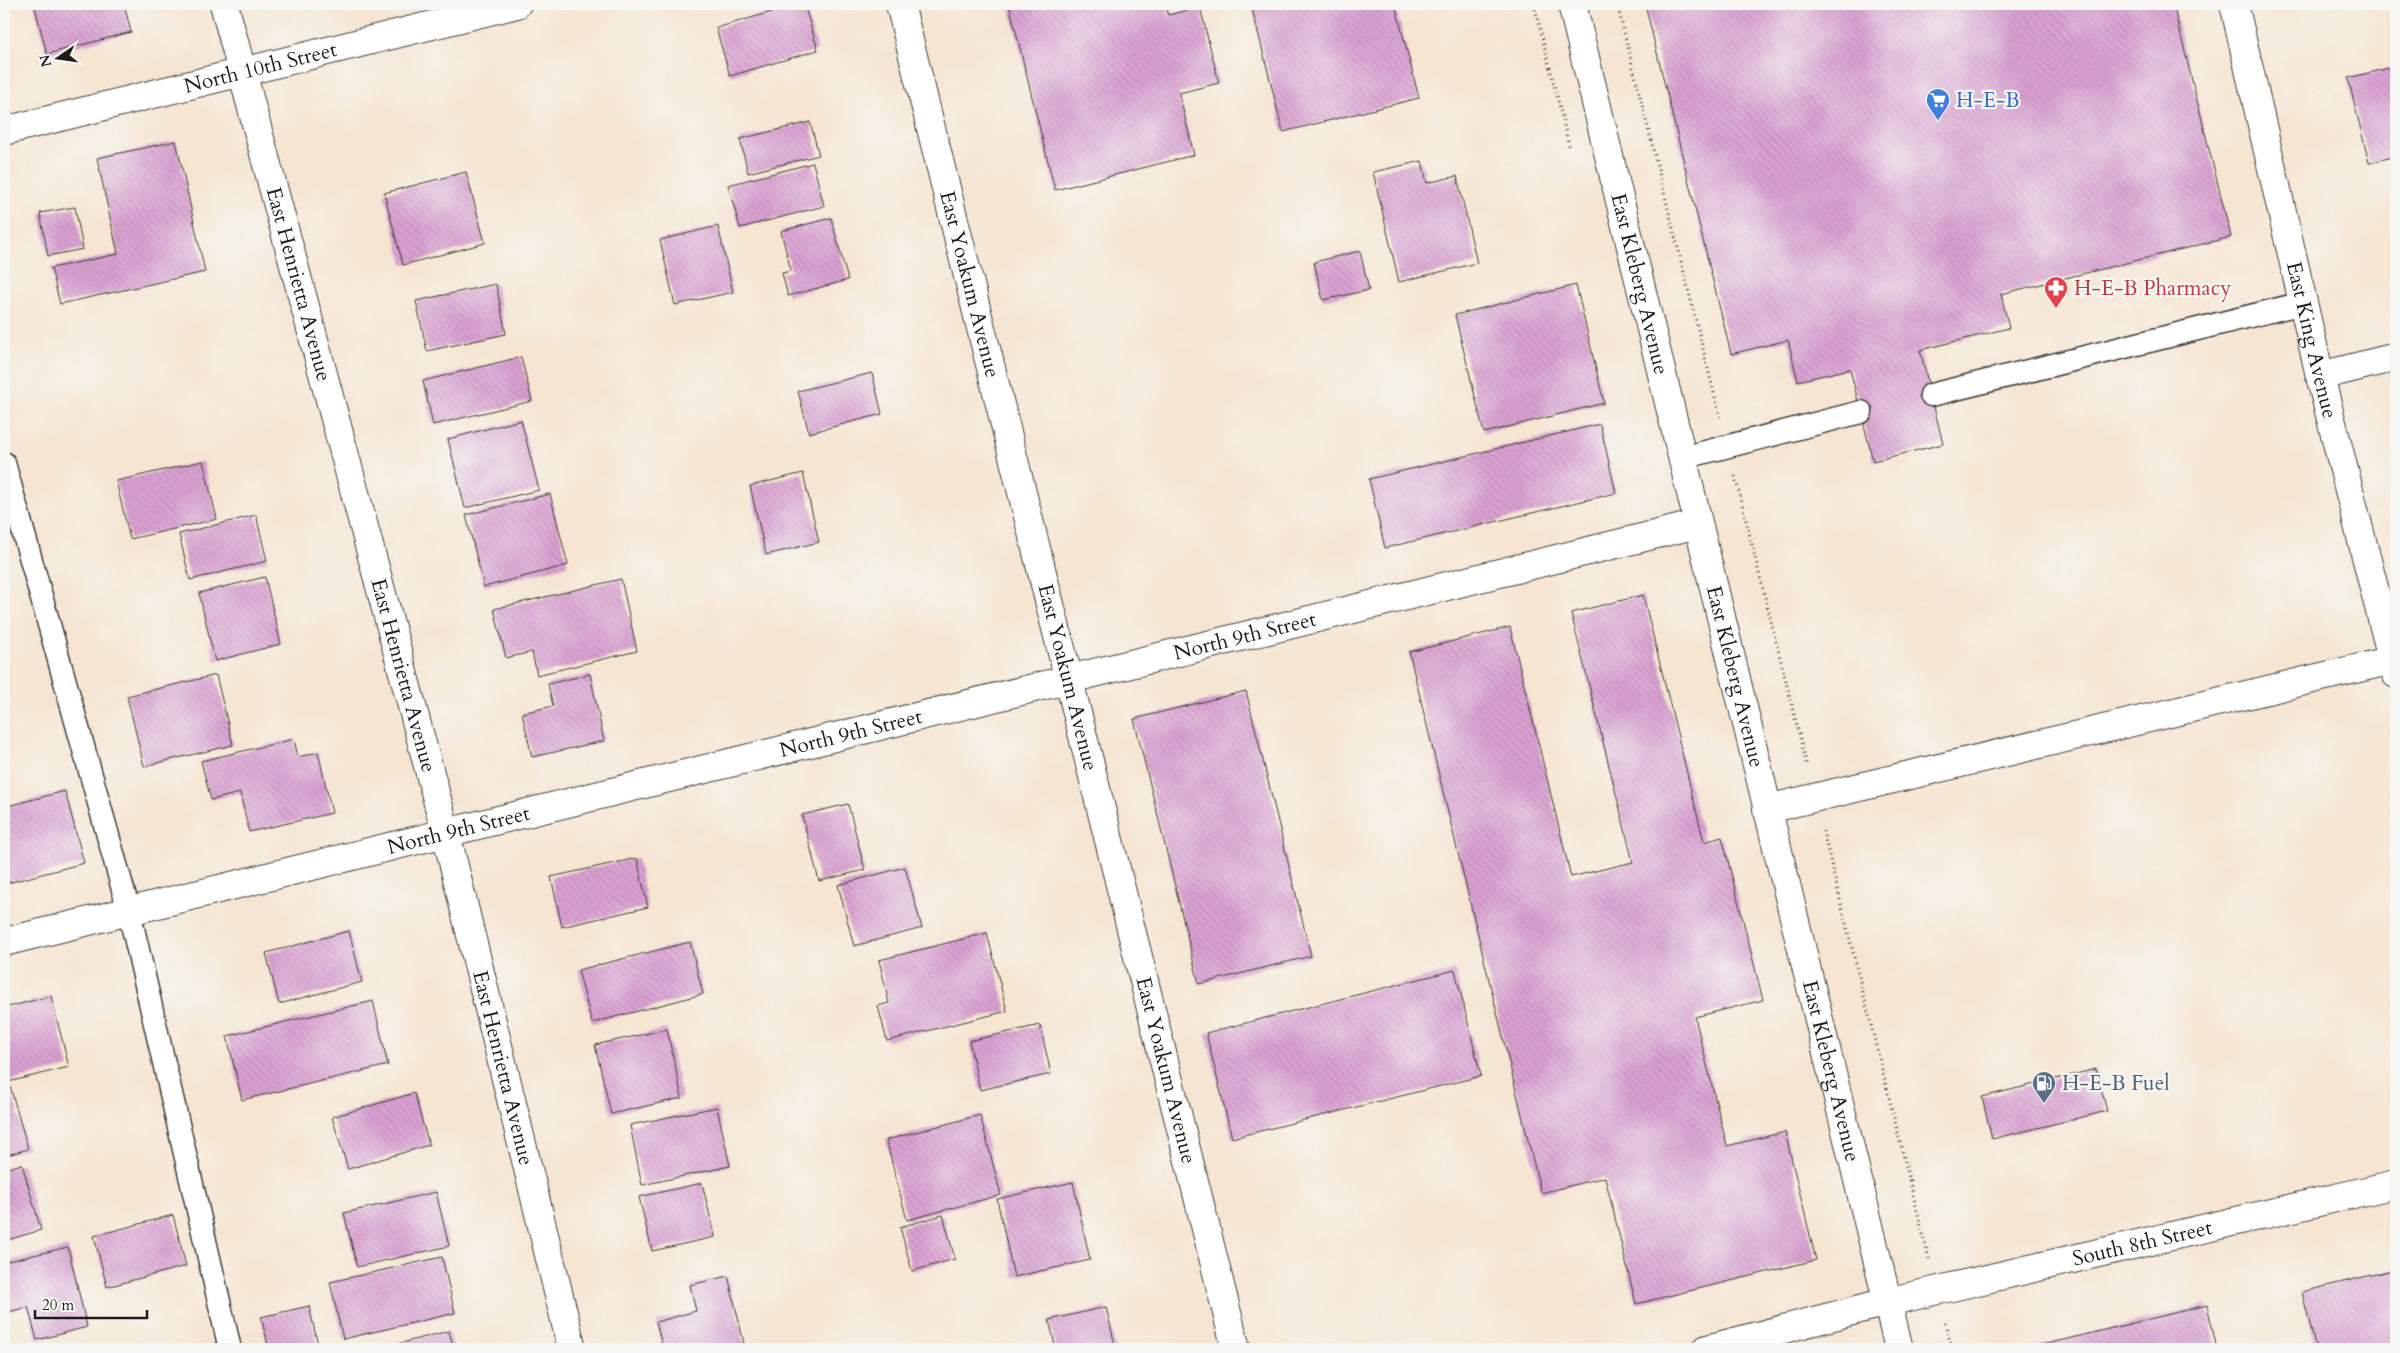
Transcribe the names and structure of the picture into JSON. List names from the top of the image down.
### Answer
{
  "streets": {
    "street": [
      "North 10th Street",
      "East Kleberg Avenue",
      "East Henrietta Avenue",
      "East Yoakum Avenue",
      "East King Avenue",
      "North 9th Street",
      "South 8th Street"
    ]
  },
  "crossings": [
    ["North 10th Street", "East Henrietta Avenue"],
    ["East Kleberg Avenue", "North 9th Street"],
    ["East Kleberg Avenue", "South 8th Street"],
    ["East Henrietta Avenue", "North 9th Street"],
    ["East Yoakum Avenue", "North 9th Street"]
  ],
  "places": {
    "supermarket": ["H-E-B"],
    "pharmacy": ["H-E-B Pharmacy"],
    "fuel station": ["H-E-B Fuel"]
  },
  "scale_bar": "20 m",
  "north": "left"
}
